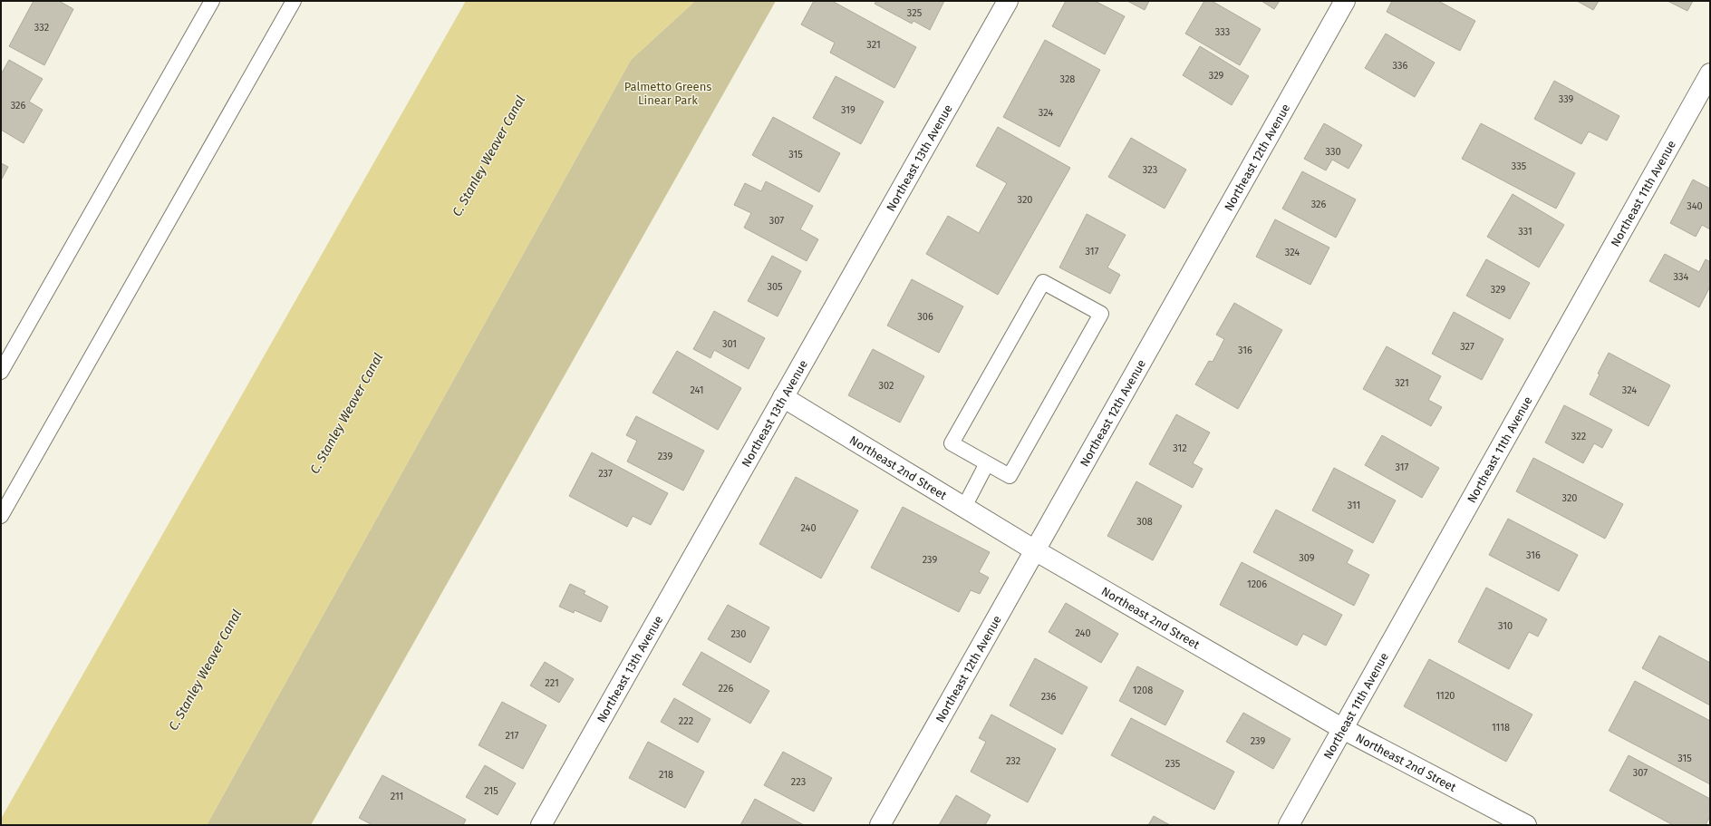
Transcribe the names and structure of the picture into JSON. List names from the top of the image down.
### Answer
{
  "streets": {
    "street": [
      "Northeast 12th Avenue",
      "Northeast 13th Avenue",
      "Northeast 11th Avenue",
      "Northeast 2nd Street"
    ]
  },
  "crossings": [
    ["Northeast 12th Avenue", "Northeast 2nd Street"],
    ["Northeast 13th Avenue", "Northeast 2nd Street"],
    ["Northeast 11th Avenue", "Northeast 2nd Street"]
  ],
  "water": ["C. Stanley Weaver Canal"],
  "parks": ["Palmetto Greens Linear Park"],
  "house_numbers": [
    "325",
    "332",
    "333",
    "321",
    "336",
    "329",
    "328",
    "339",
    "326",
    "319",
    "324",
    "330",
    "315",
    "335",
    "323",
    "320",
    "326",
    "340",
    "307",
    "331",
    "317",
    "324",
    "334",
    "305",
    "329",
    "306",
    "301",
    "327",
    "316",
    "321",
    "302",
    "241",
    "324",
    "322",
    "312",
    "239",
    "317",
    "237",
    "320",
    "311",
    "308",
    "240",
    "316",
    "309",
    "239",
    "1206",
    "310",
    "240",
    "230",
    "221",
    "226",
    "1208",
    "1120",
    "236",
    "222",
    "1118",
    "217",
    "239",
    "315",
    "232",
    "235",
    "307",
    "218",
    "223",
    "215",
    "211"
  ]
}
